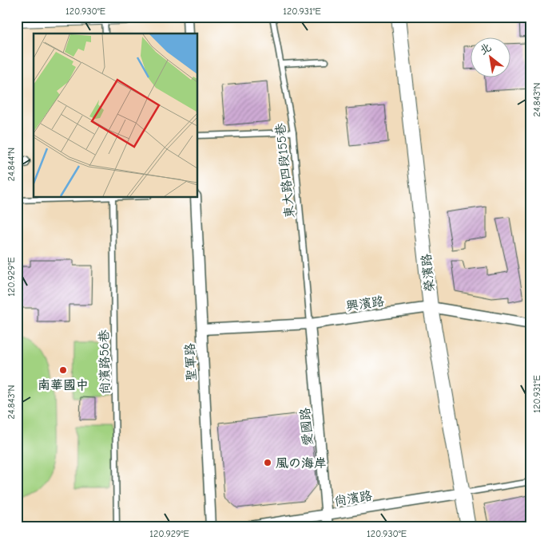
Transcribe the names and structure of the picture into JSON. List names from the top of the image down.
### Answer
{
  "streets": {
    "street": [
      "榮濱路",
      "興濱路",
      "聖軍路",
      "愛國路",
      "尚濱路"
    ],
    "lane": ["東大路四段155巷", "尚濱路56巷"]
  },
  "crossings": [
    ["東大路四段155巷", "興濱路"],
    ["東大路四段155巷", "愛國路"],
    ["榮濱路", "興濱路"],
    ["榮濱路", "尚濱路"],
    ["興濱路", "聖軍路"],
    ["興濱路", "愛國路"],
    ["愛國路", "尚濱路"]
  ],
  "places": ["南華國中", "風の海岸"],
  "north": "top left",
  "coordinates": [
    "120.930°E",
    "120.931°E",
    "24.843°N",
    "24.844°N",
    "120.929°E"
  ]
}
